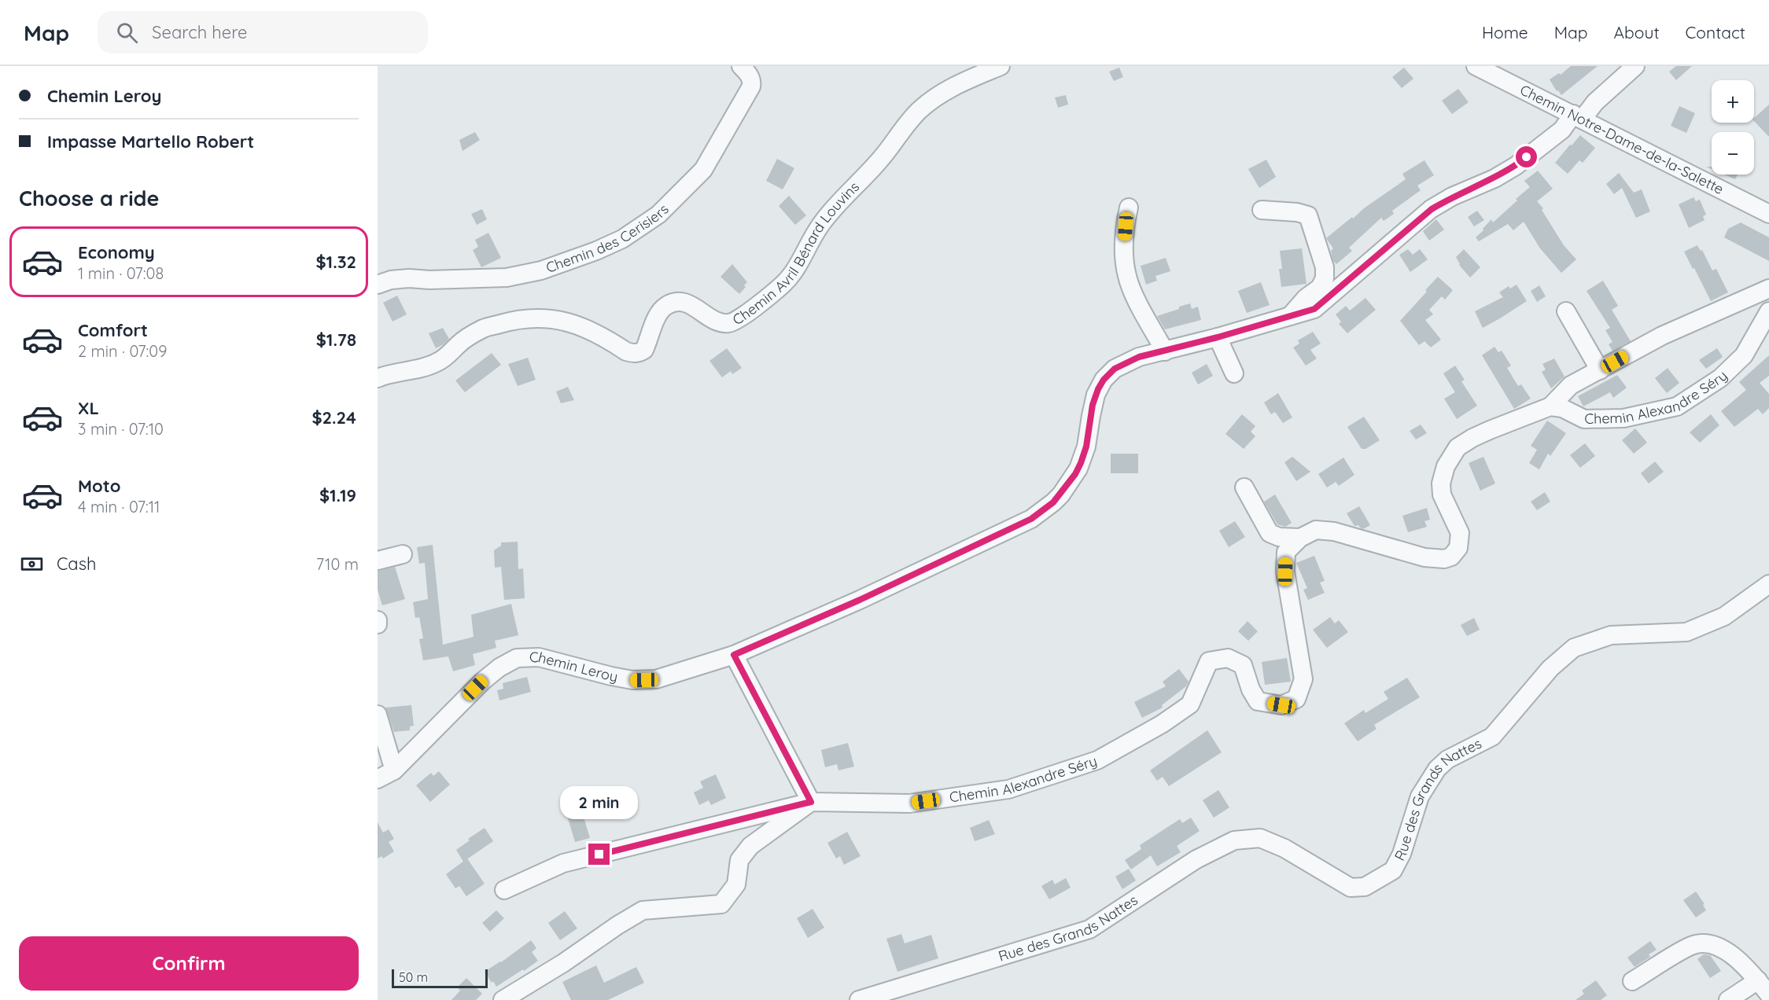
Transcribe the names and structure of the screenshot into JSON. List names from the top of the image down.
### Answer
{
  "streets": {
    "street": [
      "Chemin Notre-Dame-de-la-Salette",
      "Chemin des Cerisiers",
      "Chemin Avril Bénard Louvins",
      "Chemin Alexandre Séry",
      "Chemin Leroy",
      "Rue des Grands Nattes"
    ]
  },
  "crossings": [
    ["Chemin Notre-Dame-de-la-Salette", "Chemin Leroy"]
  ],
  "scale_bar": "50 m",
  "page": {
    "header": "Map",
    "search": "Search here",
    "nav": [
      "Home",
      "Map",
      "About",
      "Contact"
    ],
    "banner": ["Chemin Leroy", "Impasse Martello Robert"],
    "map_buttons": ["+", "−"],
    "heading": "Choose a ride",
    "list": [
      {
        "name": "Economy",
        "note": "1 min · 07:08",
        "value": "$1.32"
      },
      {
        "name": "Comfort",
        "note": "2 min · 07:09",
        "value": "$1.78"
      },
      {
        "name": "XL",
        "note": "3 min · 07:10",
        "value": "$2.24"
      },
      {
        "name": "Moto",
        "note": "4 min · 07:11",
        "value": "$1.19"
      }
    ],
    "pay": ["Cash", "710 m"],
    "bubble": "2 min",
    "buttons": "Confirm",
    "scale": "50 m"
  }
}
